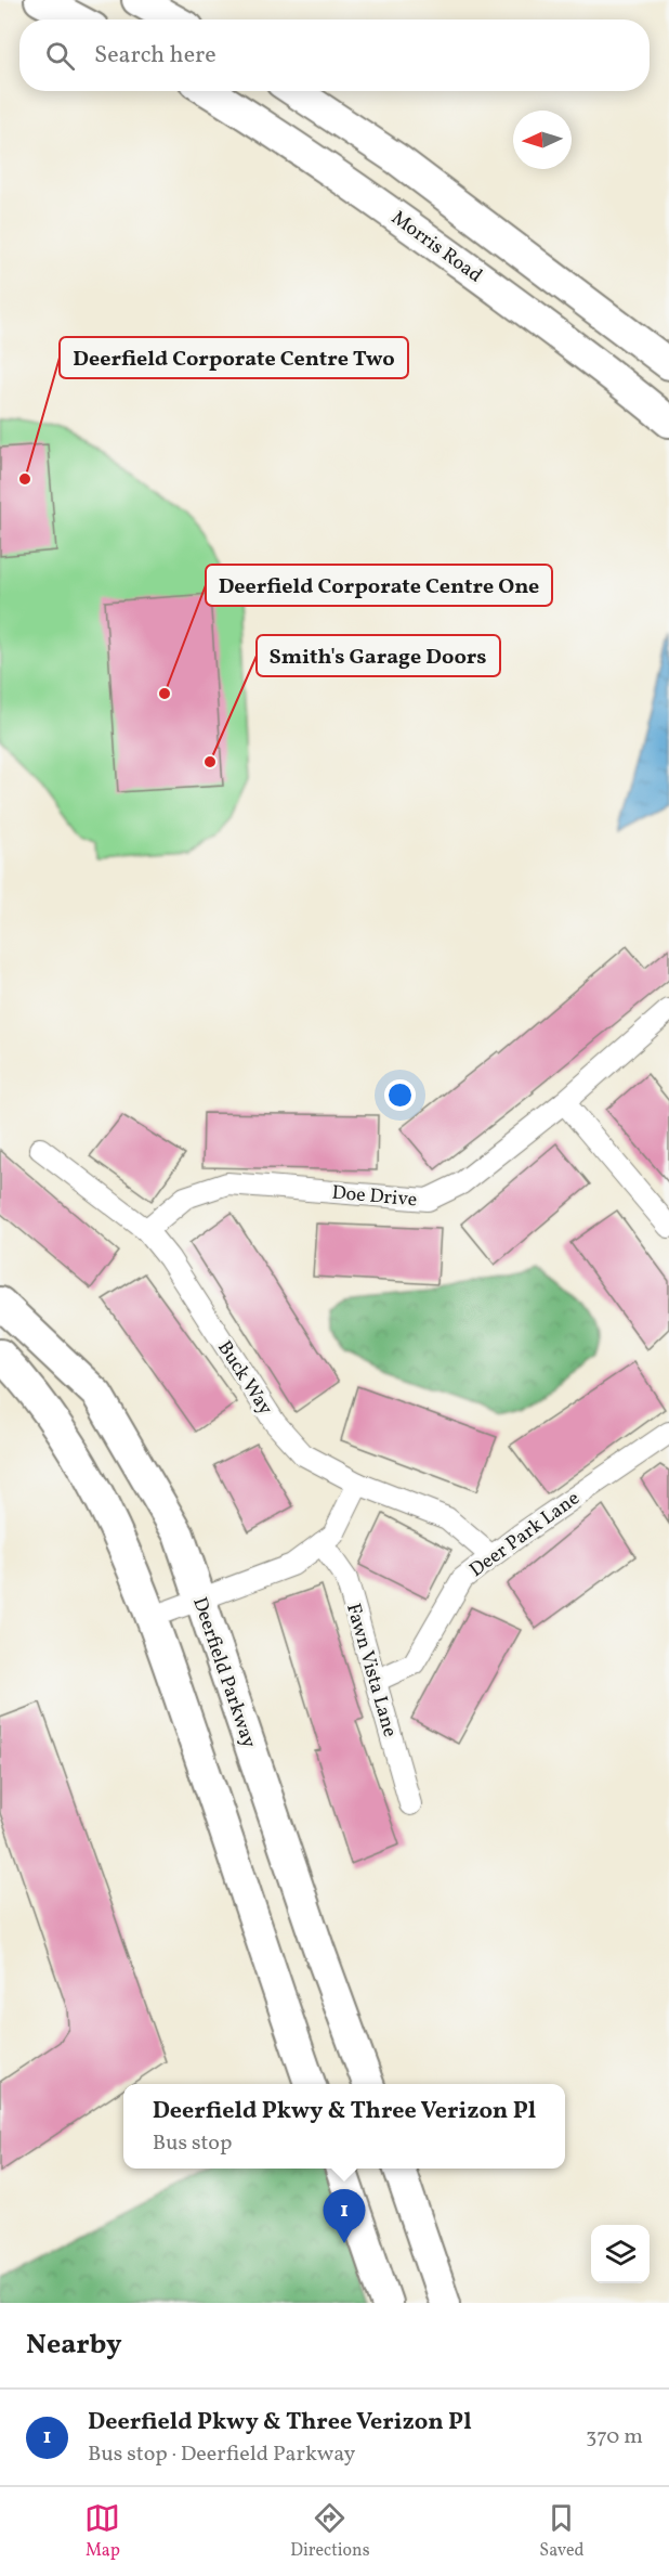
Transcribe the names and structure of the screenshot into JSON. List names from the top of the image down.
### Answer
{
  "streets": {
    "main road": ["Morris Road", "Deerfield Parkway"],
    "street": [
      "Doe Drive",
      "Buck Way",
      "Deer Park Lane",
      "Fawn Vista Lane"
    ]
  },
  "crossings": [
    ["Doe Drive", "Buck Way"],
    ["Buck Way", "Deer Park Lane"],
    ["Deer Park Lane", "Fawn Vista Lane"]
  ],
  "places": ["Deerfield Corporate Centre Two", "Deerfield Corporate Centre One", "Smith's Garage Doors"],
  "north": "left",
  "page": {
    "search": "Search here",
    "popup": ["Deerfield Pkwy & Three Verizon Pl", "Bus stop"],
    "pins": "1",
    "heading": "Nearby",
    "list": [
      {
        "mark": "1",
        "name": "Deerfield Pkwy & Three Verizon Pl",
        "note": "Bus stop · Deerfield Parkway",
        "value": "370 m"
      }
    ],
    "nav": ["Map", "Directions", "Saved"]
  }
}
